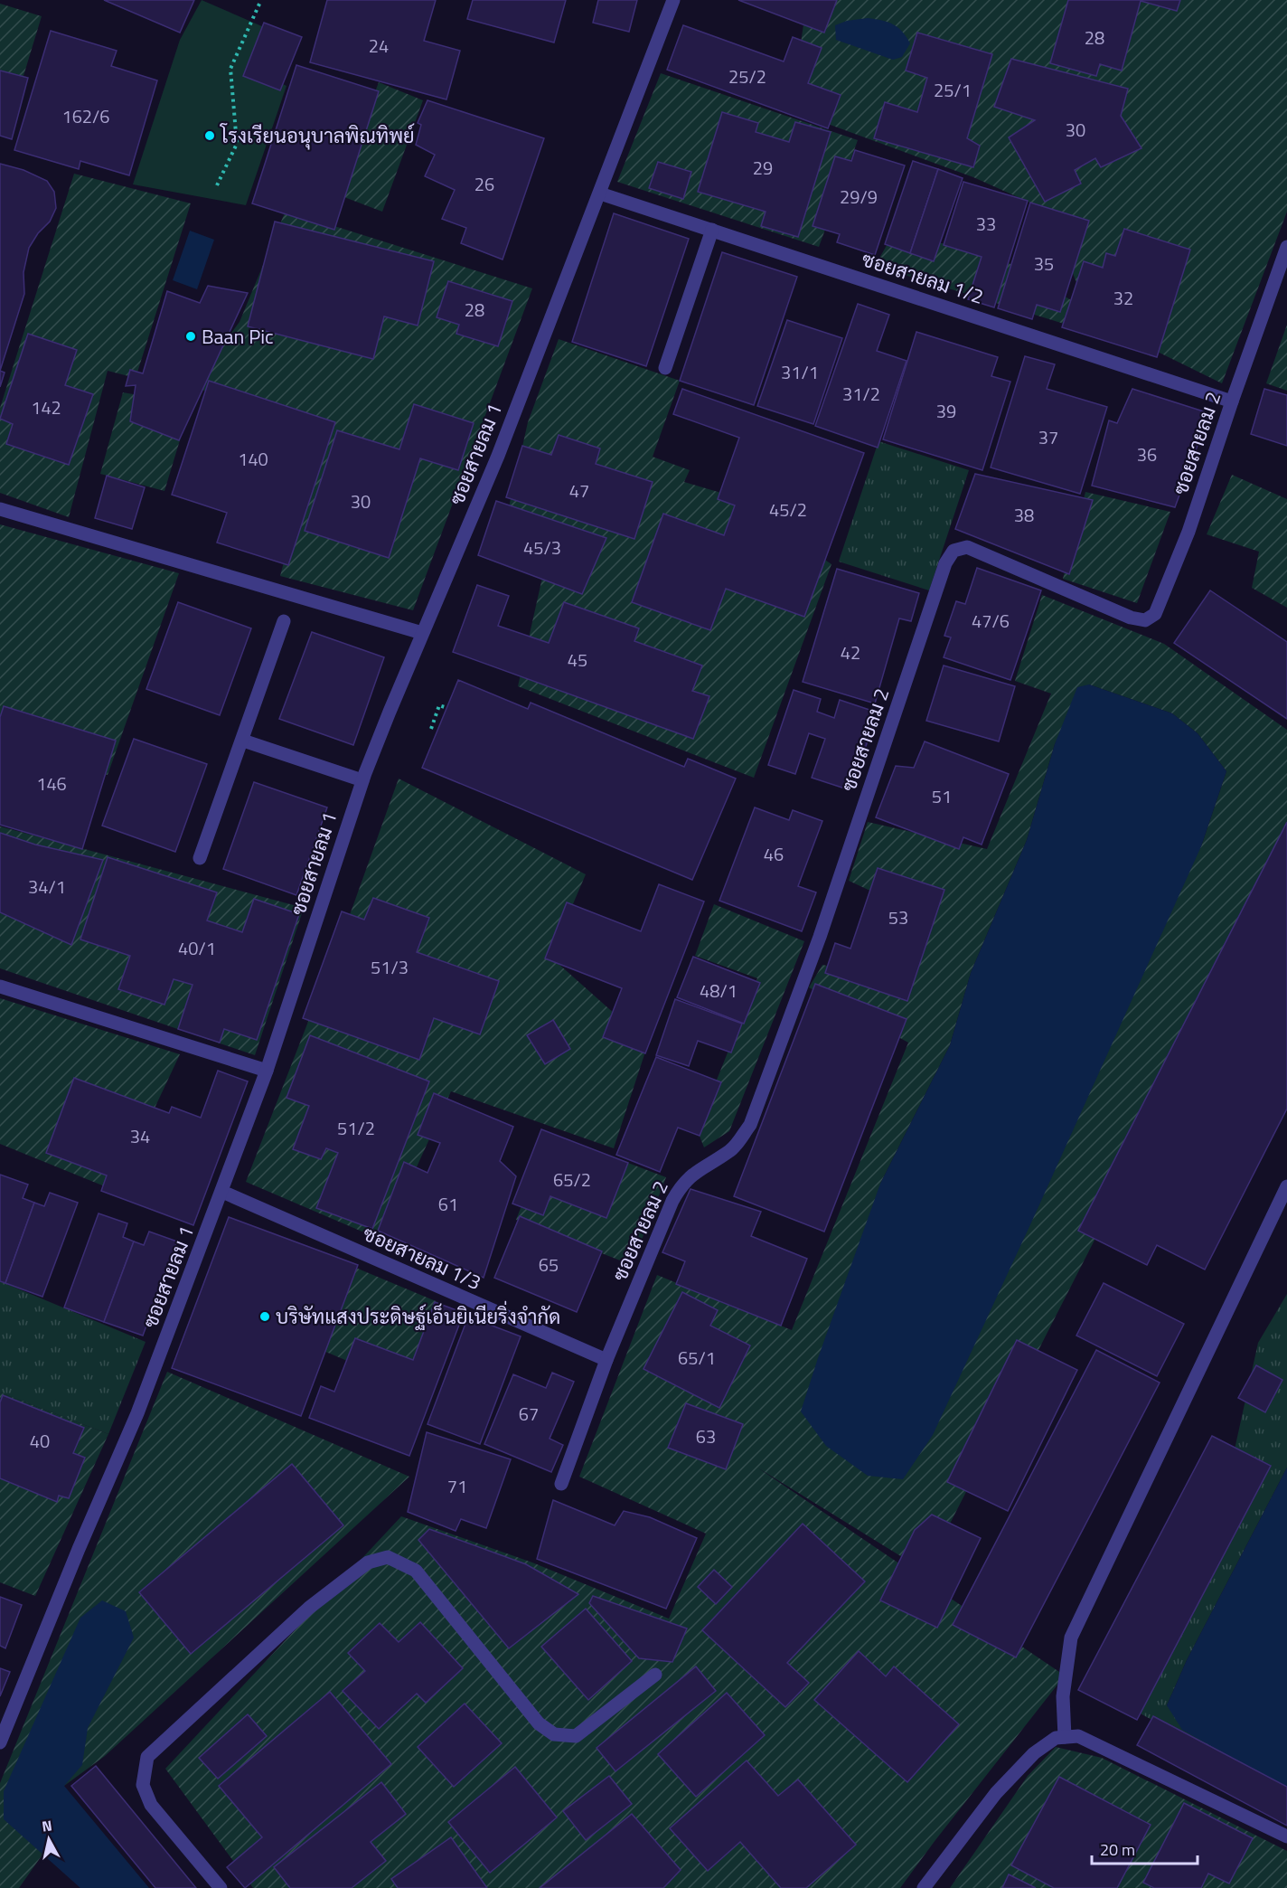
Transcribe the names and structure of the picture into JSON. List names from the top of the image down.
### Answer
{
  "streets": {
    "street": [
      "ซอยสายลม 1/2",
      "ซอยสายลม 2",
      "ซอยสายลม 1",
      "ซอยสายลม 1/3"
    ]
  },
  "crossings": [
    ["ซอยสายลม 1/2", "ซอยสายลม 2"],
    ["ซอยสายลม 1/2", "ซอยสายลม 1"],
    ["ซอยสายลม 2", "ซอยสายลม 1/3"],
    ["ซอยสายลม 1", "ซอยสายลม 1/3"]
  ],
  "places": ["โรงเรียนอนุบาลพิณทิพย์", "Baan Pic", "บริษัทแสงประดิษฐ์เอ็นยิเนียริ่งจำกัด"],
  "house_numbers": [
    "28",
    "24",
    "25/2",
    "25/1",
    "162/6",
    "30",
    "29",
    "26",
    "29/9",
    "33",
    "35",
    "32",
    "28",
    "31/1",
    "31/2",
    "142",
    "39",
    "37",
    "36",
    "140",
    "47",
    "30",
    "45/2",
    "38",
    "45/3",
    "47/6",
    "42",
    "45",
    "146",
    "51",
    "46",
    "34/1",
    "53",
    "40/1",
    "51/3",
    "48/1",
    "51/2",
    "34",
    "65/2",
    "61",
    "65",
    "65/1",
    "67",
    "63",
    "40",
    "71"
  ],
  "scale_bar": "20 m",
  "north": "top"
}
